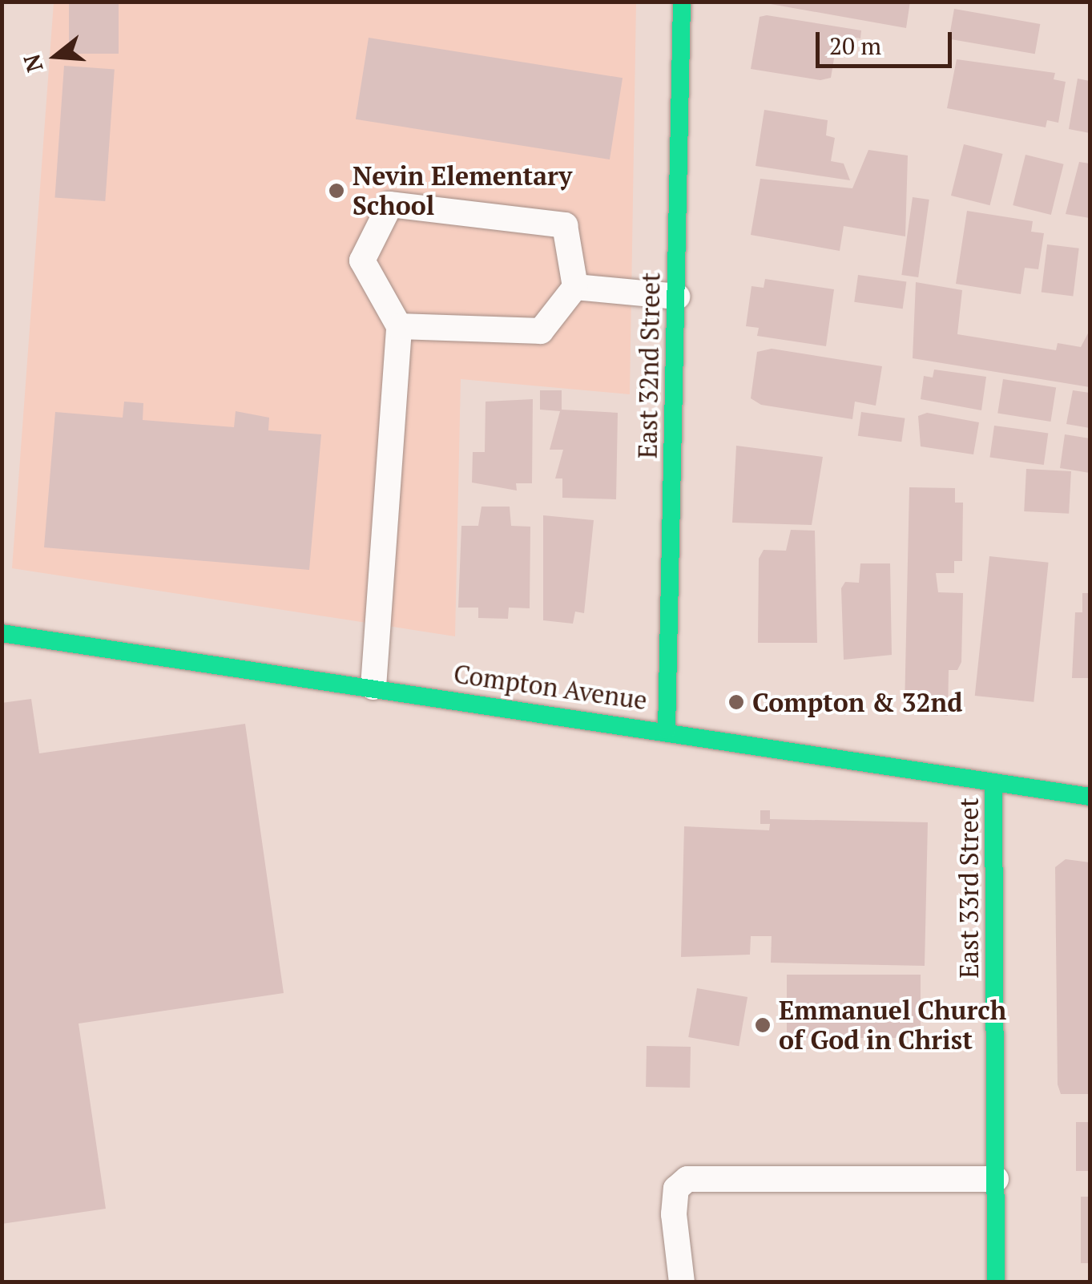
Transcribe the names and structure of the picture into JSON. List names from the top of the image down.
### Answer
{
  "streets": {
    "street": ["East 32nd Street", "Compton Avenue", "East 33rd Street"]
  },
  "crossings": [
    ["East 32nd Street", "Compton Avenue"],
    ["Compton Avenue", "East 33rd Street"]
  ],
  "places": ["Nevin Elementary School", "Compton & 32nd", "Emmanuel Church of God in Christ"],
  "scale_bar": "20 m",
  "north": "left"
}
